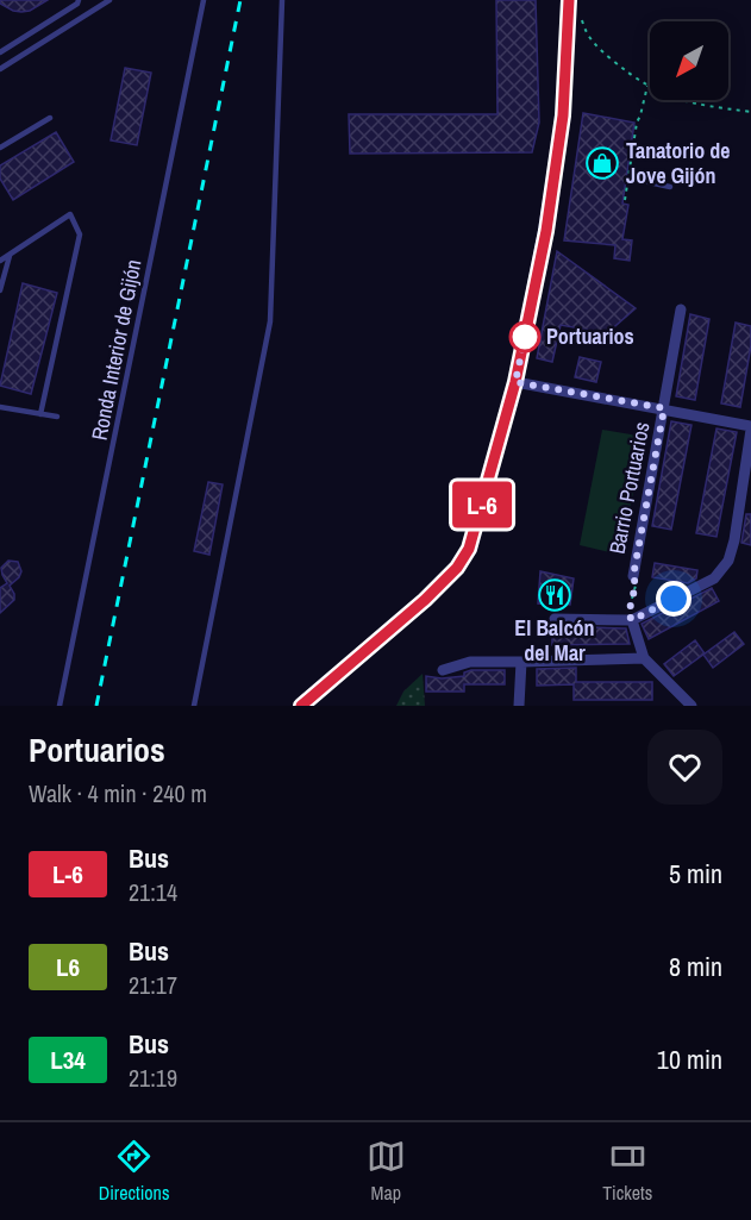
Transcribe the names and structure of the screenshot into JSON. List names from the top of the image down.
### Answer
{
  "streets": {
    "street": ["Barrio Portuarios"],
    "lane": ["Ronda Interior de Gijón"]
  },
  "places": {
    "shop": ["Tanatorio de Jove Gijón"],
    "other": ["Portuarios"],
    "restaurant": ["El Balcón del Mar"]
  },
  "lines": ["bus line L-6"],
  "north": "bottom left",
  "page": {
    "on_map": "L-6",
    "heading": ["Portuarios", "Walk · 4 min · 240 m"],
    "list": [
      {
        "mark": "L-6",
        "name": "Bus",
        "note": "21:14",
        "value": "5 min"
      },
      {
        "mark": "L6",
        "name": "Bus",
        "note": "21:17",
        "value": "8 min"
      },
      {
        "mark": "L34",
        "name": "Bus",
        "note": "21:19",
        "value": "10 min"
      }
    ],
    "tabs": ["Directions", "Map", "Tickets"]
  }
}
